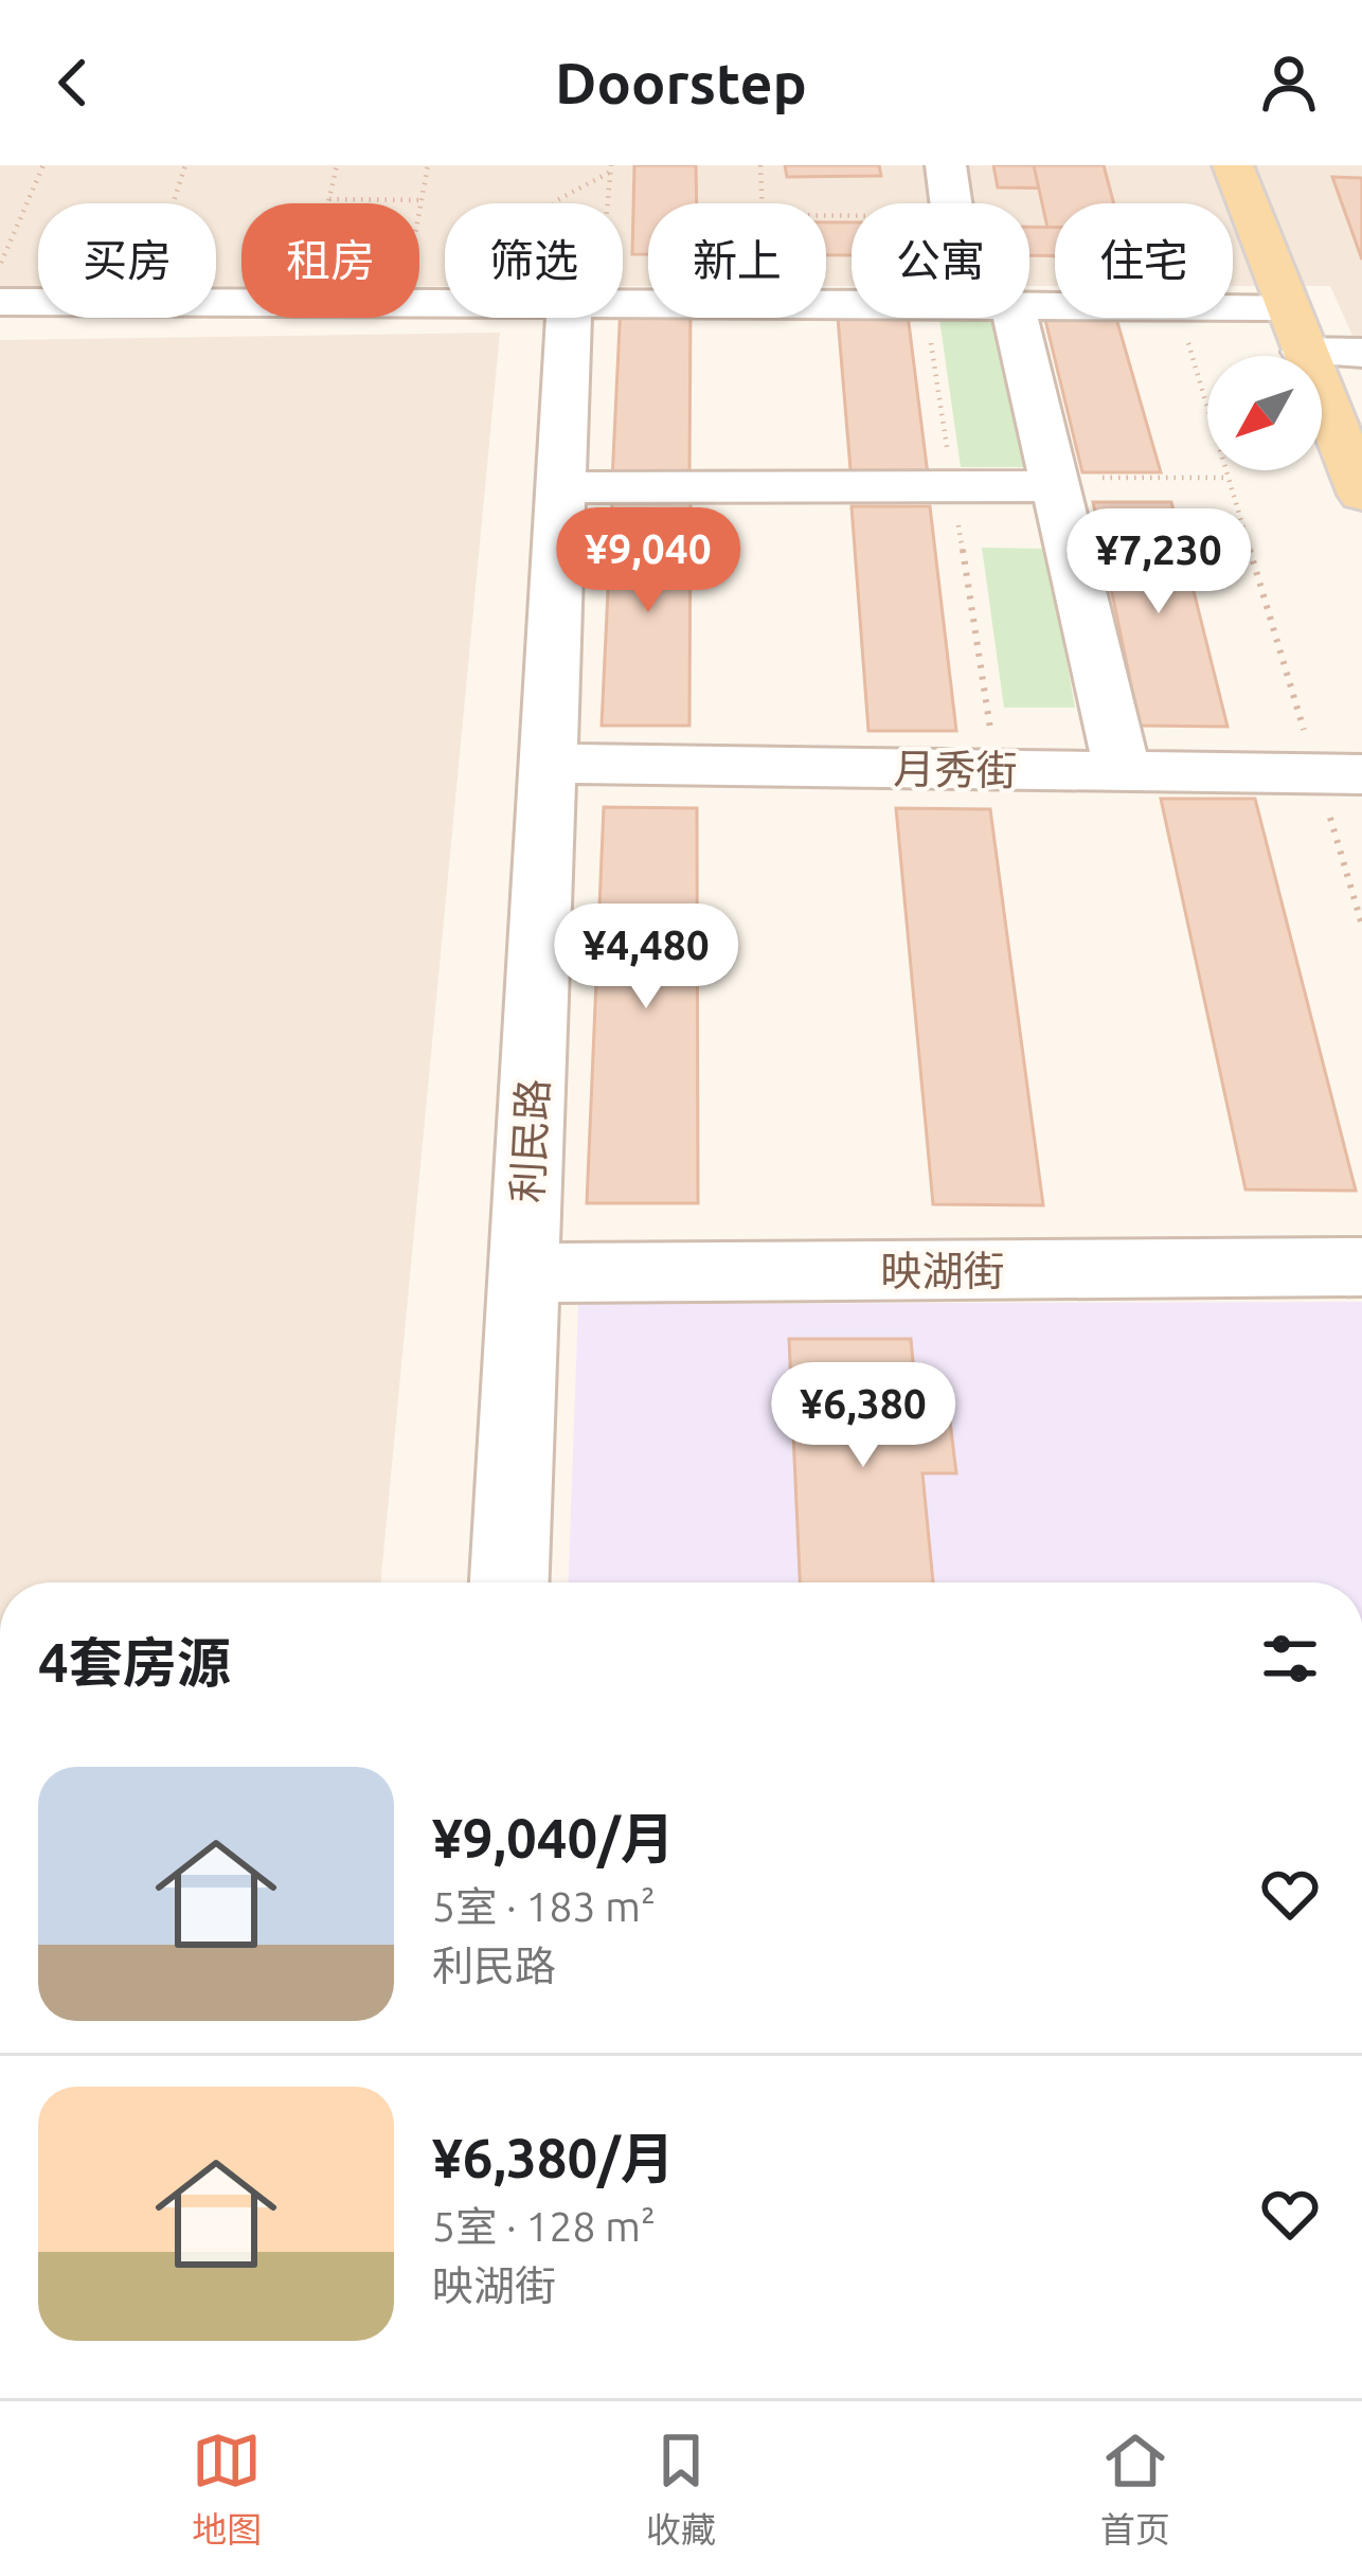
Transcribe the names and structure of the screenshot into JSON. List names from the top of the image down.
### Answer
{
  "streets": {
    "street": ["月秀街", "利民路", "映湖街"]
  },
  "crossings": [
    ["月秀街", "利民路"],
    ["利民路", "映湖街"]
  ],
  "north": "bottom left",
  "page": {
    "header": "Doorstep",
    "chip": [
      "买房",
      "租房",
      "筛选",
      "新上",
      "公寓",
      "住宅"
    ],
    "price": [
      "¥9,040",
      "¥7,230",
      "¥4,480",
      "¥6,380"
    ],
    "heading": "4套房源",
    "list": [
      {
        "name": "¥9,040/月",
        "note": "5室 · 183 m² · 利民路"
      },
      {
        "name": "¥6,380/月",
        "note": "5室 · 128 m² · 映湖街"
      }
    ],
    "tabs": ["地图", "收藏", "首页"]
  }
}
